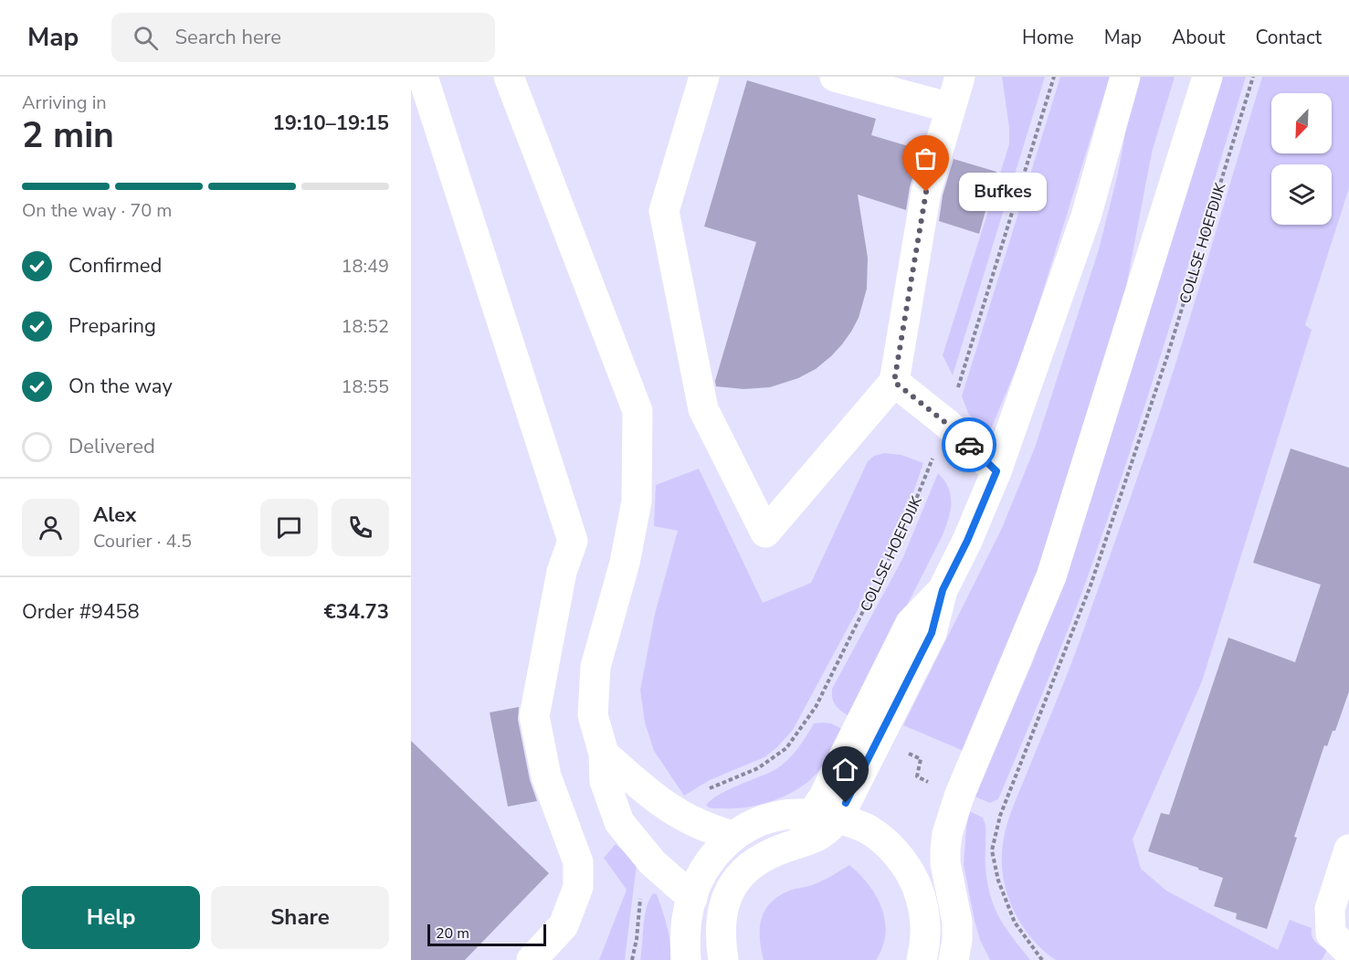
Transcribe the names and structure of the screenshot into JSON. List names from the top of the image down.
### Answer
{
  "streets": {
    "path": ["COLLSE HOEFDIJK"]
  },
  "places": ["Bufkes"],
  "scale_bar": "20 m",
  "north": "bottom left",
  "page": {
    "header": "Map",
    "search": "Search here",
    "nav": [
      "Home",
      "Map",
      "About",
      "Contact"
    ],
    "heading": ["2 min", "Arriving in", "19:10–19:15"],
    "panel": [
      "Alex",
      "Courier · 4.5",
      "Order #9458",
      "€34.73"
    ],
    "bar": "On the way · 70 m",
    "bubble": "Bufkes",
    "list": [
      ["Confirmed", "18:49"],
      ["Preparing", "18:52"],
      ["On the way", "18:55"],
      "Delivered"
    ],
    "buttons": ["Help", "Share"],
    "scale": "20 m"
  }
}
